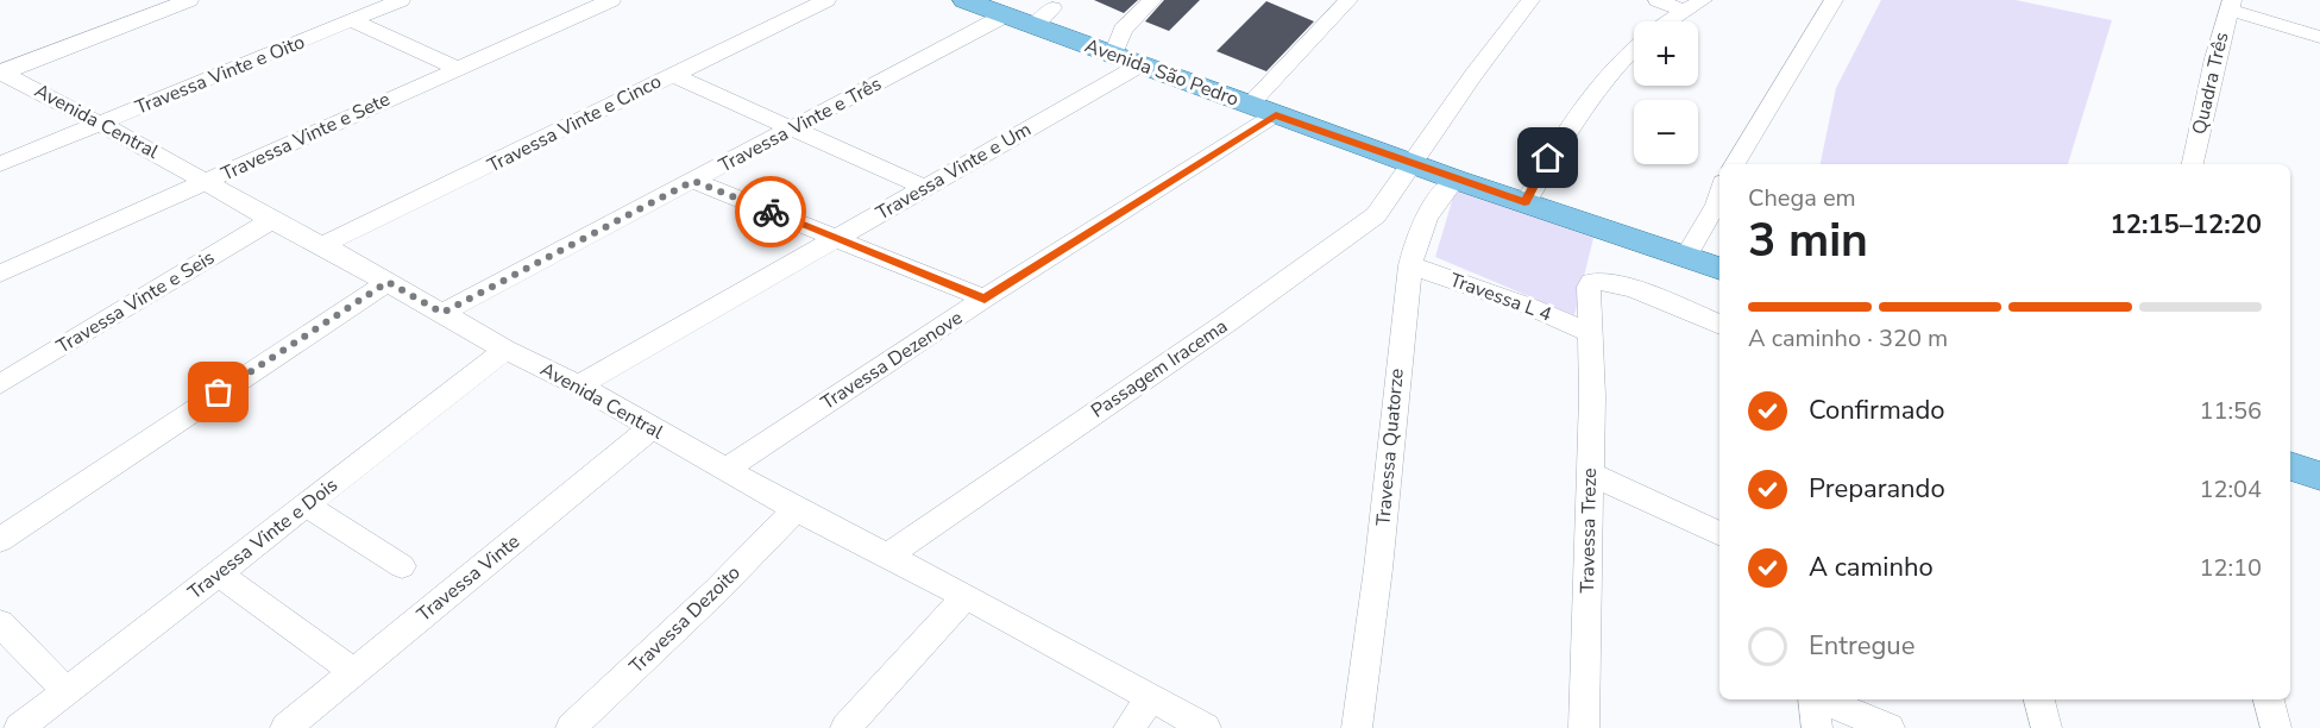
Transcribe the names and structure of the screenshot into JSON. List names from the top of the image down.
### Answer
{
  "streets": {
    "main road": ["Avenida São Pedro"],
    "street": [
      "Travessa Vinte e Oito",
      "Quadra Três",
      "Avenida Central",
      "Travessa Vinte e Cinco",
      "Travessa Vinte e Três",
      "Travessa Vinte e Sete",
      "Travessa Vinte e Um",
      "Travessa L 4",
      "Travessa Vinte e Seis",
      "Travessa Dezenove",
      "Passagem Iracema",
      "Travessa Quatorze",
      "Travessa Treze",
      "Travessa Vinte e Dois",
      "Travessa Vinte",
      "Travessa Dezoito"
    ]
  },
  "crossings": [
    ["Avenida São Pedro", "Travessa Vinte e Três"],
    ["Avenida São Pedro", "Travessa Vinte e Um"],
    ["Avenida São Pedro", "Travessa Dezenove"],
    ["Avenida São Pedro", "Passagem Iracema"],
    ["Avenida São Pedro", "Travessa Quatorze"],
    ["Travessa Vinte e Oito", "Avenida Central"],
    ["Avenida Central", "Travessa Vinte e Cinco"],
    ["Avenida Central", "Travessa Vinte e Três"],
    ["Avenida Central", "Travessa Vinte e Sete"],
    ["Avenida Central", "Travessa Vinte e Um"],
    ["Avenida Central", "Travessa Vinte e Seis"],
    ["Avenida Central", "Travessa Dezenove"],
    ["Avenida Central", "Passagem Iracema"],
    ["Avenida Central", "Travessa Vinte e Dois"],
    ["Avenida Central", "Travessa Vinte"],
    ["Avenida Central", "Travessa Dezoito"],
    ["Travessa L 4", "Travessa Quatorze"],
    ["Travessa L 4", "Travessa Treze"]
  ],
  "page": {
    "map_buttons": ["+", "−"],
    "heading": ["3 min", "Chega em", "12:15–12:20"],
    "bar": "A caminho · 320 m",
    "list": [
      ["Confirmado", "11:56"],
      ["Preparando", "12:04"],
      ["A caminho", "12:10"],
      "Entregue"
    ]
  }
}
